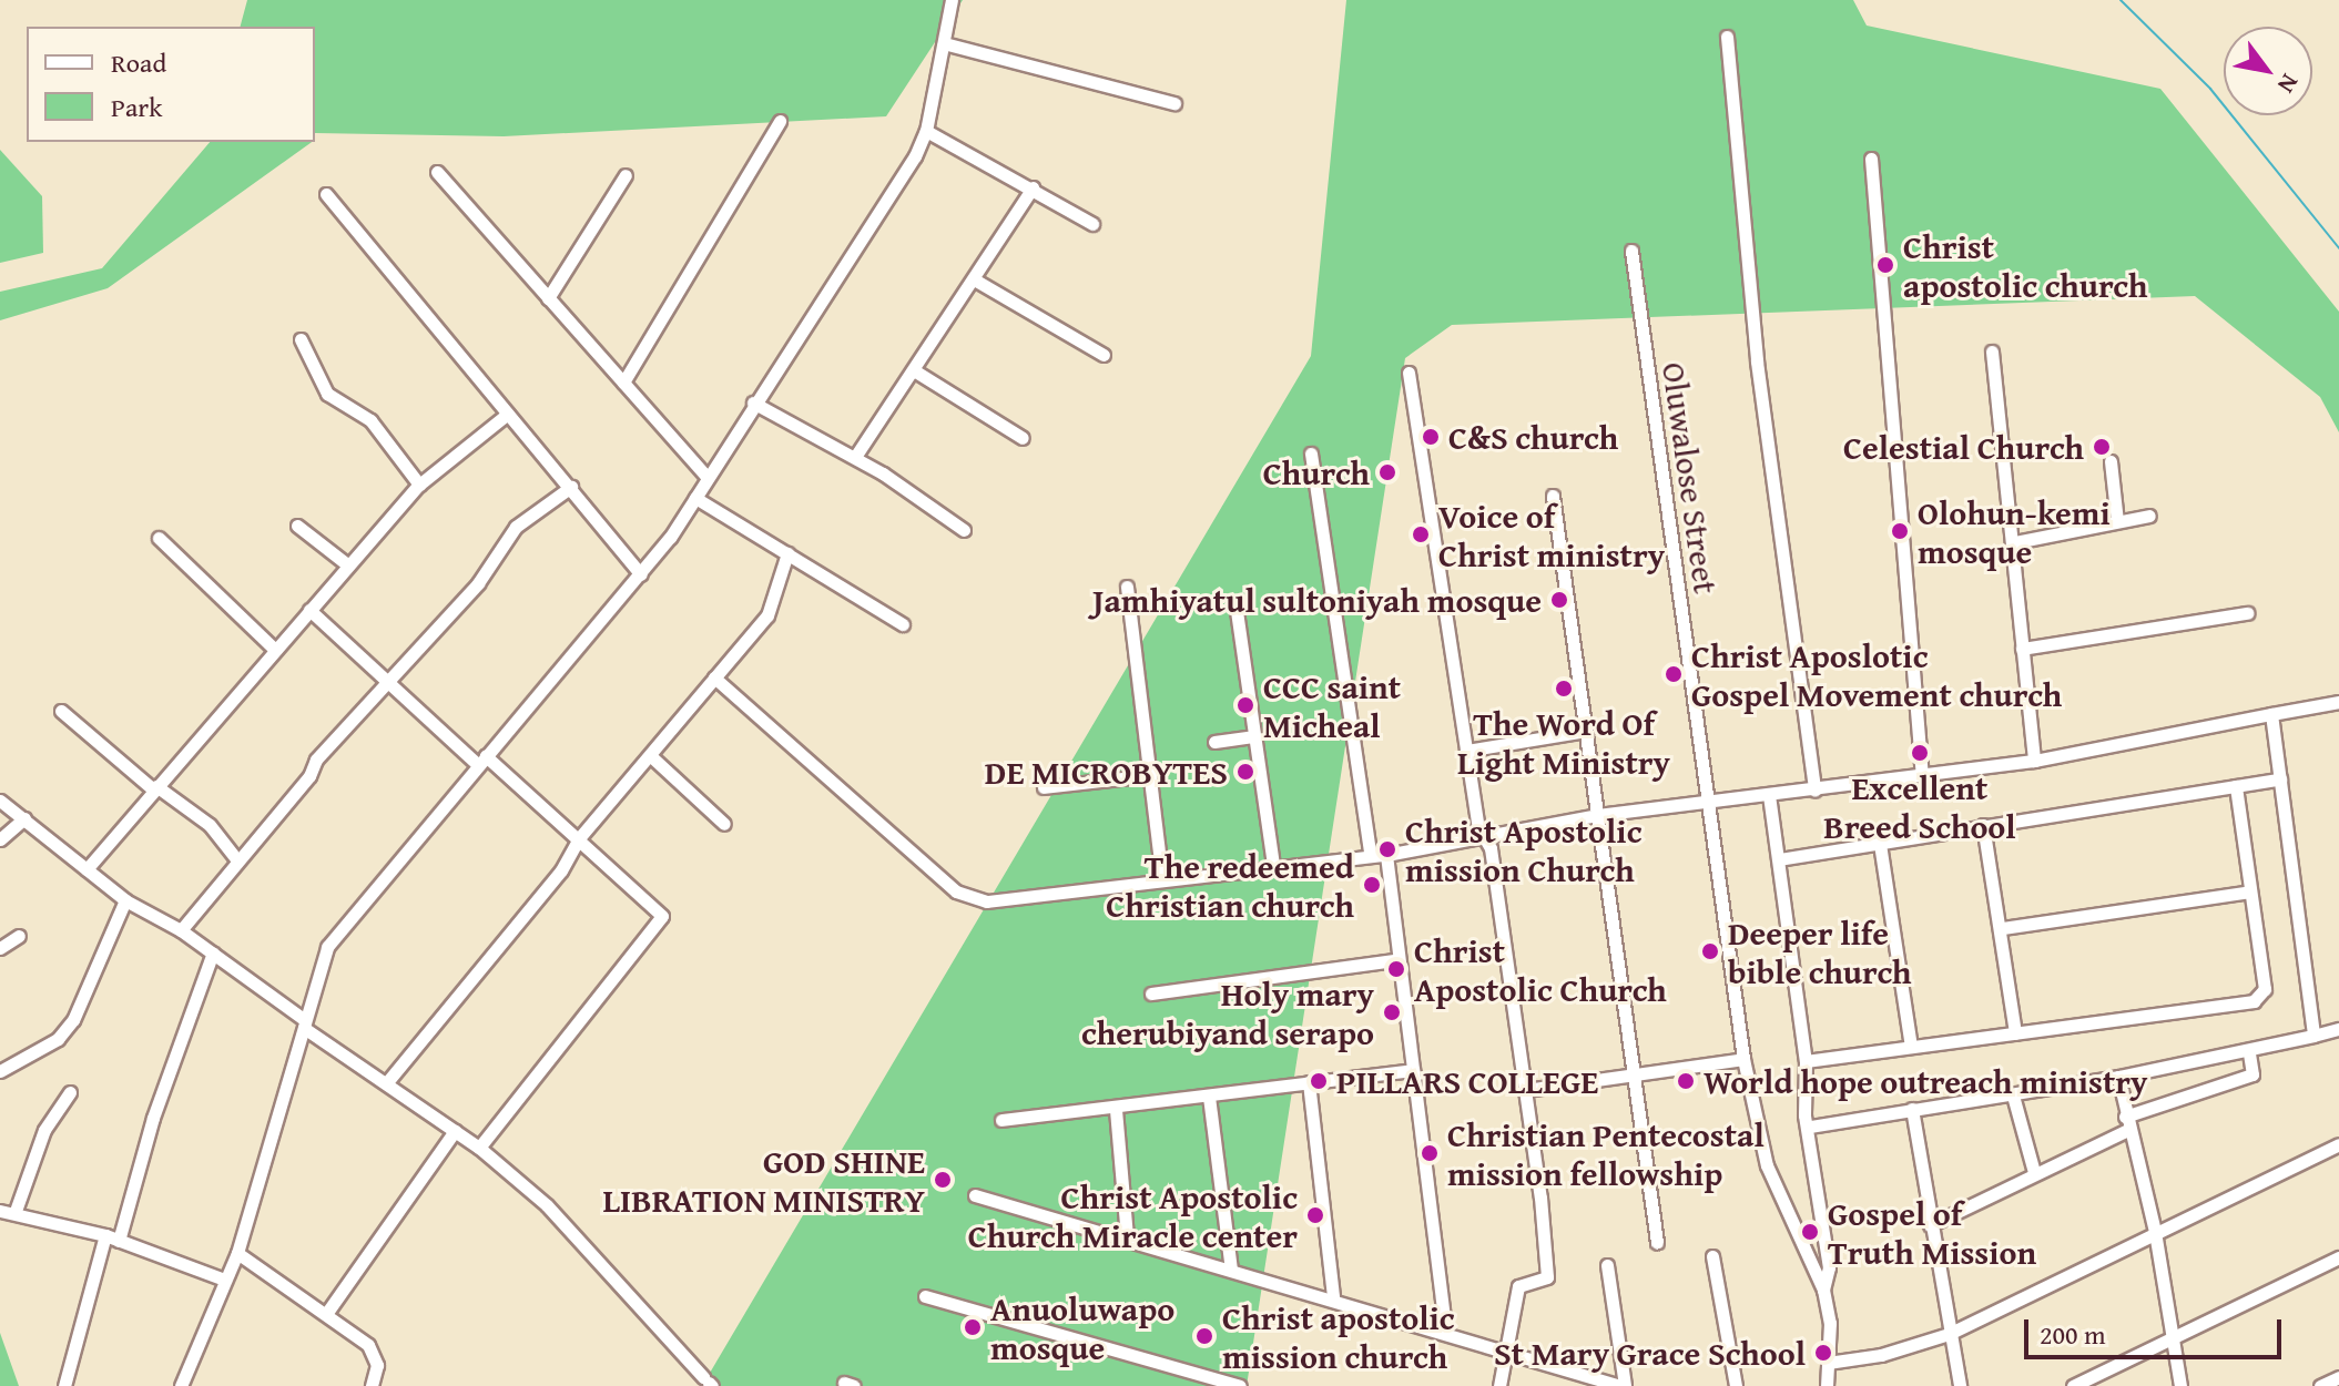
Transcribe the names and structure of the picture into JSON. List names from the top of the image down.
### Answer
{
  "streets": {
    "street": ["Oluwalose Street"]
  },
  "places": [
    "Christ apostolic church",
    "C&S church",
    "Celestial Church",
    "Church",
    "Olohun-kemi mosque",
    "Voice of Christ ministry",
    "Jamhiyatul sultoniyah mosque",
    "Christ Aposlotic Gospel Movement church",
    "The Word Of Light Ministry",
    "CCC saint Micheal",
    "Excellent Breed School",
    "DE MICROBYTES",
    "Christ Apostolic mission Church",
    "The redeemed Christian church",
    "Deeper life bible church",
    "Christ Apostolic Church",
    "Holy mary cherubiyand serapo",
    "PILLARS COLLEGE",
    "World hope outreach ministry",
    "Christian Pentecostal mission fellowship",
    "GOD SHINE LIBRATION MINISTRY",
    "Christ Apostolic Church Miracle center",
    "Gospel of Truth Mission",
    "Anuoluwapo mosque",
    "Christ apostolic mission church",
    "St Mary Grace School"
  ],
  "legend": ["Road", "Park"],
  "scale_bar": "200 m",
  "north": "bottom right"
}
